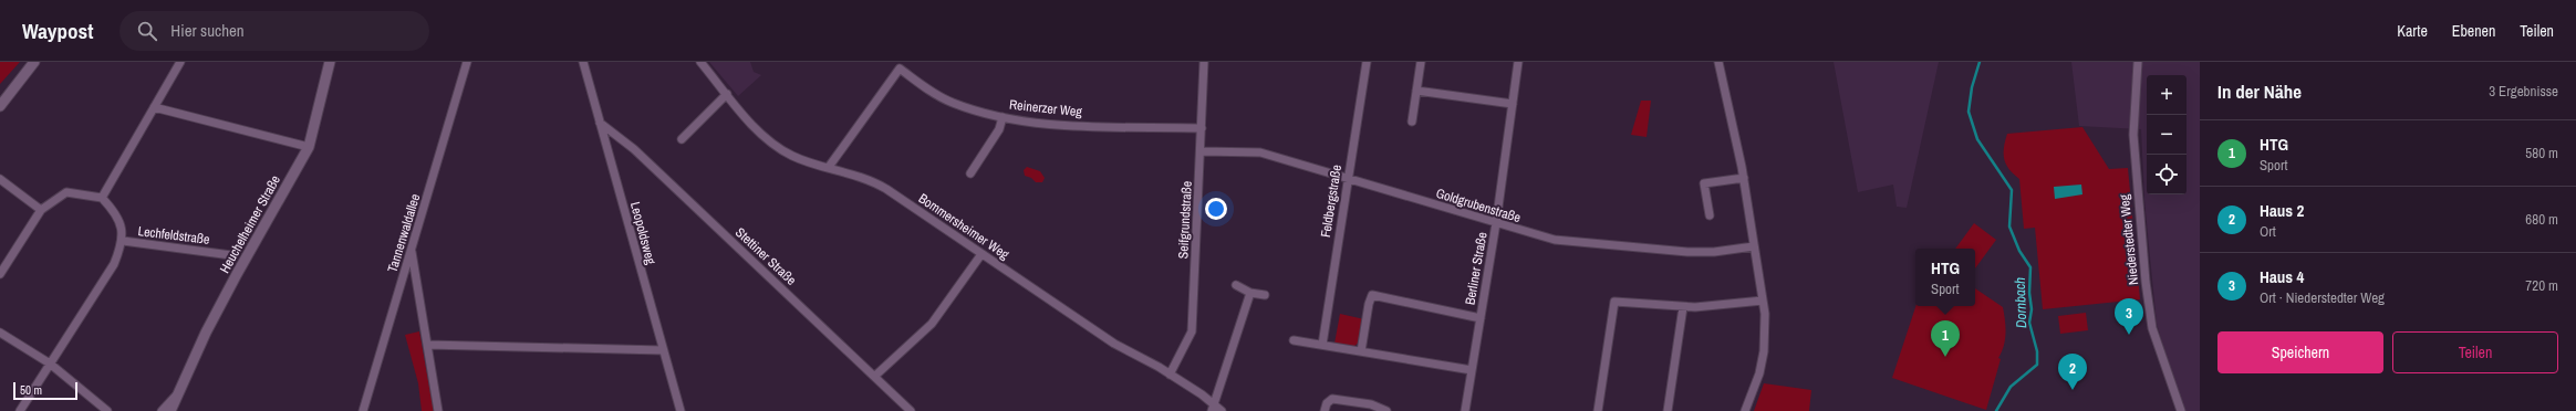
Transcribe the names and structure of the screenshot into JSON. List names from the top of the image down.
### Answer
{
  "streets": {
    "street": [
      "Reinerzer Weg",
      "Feldbergstraße",
      "Goldgrubenstraße",
      "Seifgrundstraße",
      "Heuchelheimer Straße",
      "Bommersheimer Weg",
      "Tannenwaldallee",
      "Leopoldsweg",
      "Lechfeldstraße",
      "Niederstedter Weg",
      "Stettiner Straße",
      "Berliner Straße"
    ]
  },
  "crossings": [
    ["Reinerzer Weg", "Seifgrundstraße"],
    ["Reinerzer Weg", "Bommersheimer Weg"],
    ["Feldbergstraße", "Goldgrubenstraße"],
    ["Goldgrubenstraße", "Seifgrundstraße"],
    ["Goldgrubenstraße", "Berliner Straße"],
    ["Seifgrundstraße", "Bommersheimer Weg"],
    ["Leopoldsweg", "Stettiner Straße"]
  ],
  "water": ["Dornbach"],
  "scale_bar": "50 m",
  "page": {
    "header": "Waypost",
    "search": "Hier suchen",
    "nav": ["Karte", "Ebenen", "Teilen"],
    "heading": ["In der Nähe", "3 Ergebnisse"],
    "map_buttons": ["+", "−"],
    "list": [
      {
        "mark": "1",
        "name": "HTG",
        "note": "Sport",
        "value": "580 m"
      },
      {
        "mark": "2",
        "name": "Haus 2",
        "note": "Ort",
        "value": "680 m"
      },
      {
        "mark": "3",
        "name": "Haus 4",
        "note": "Ort · Niederstedter Weg",
        "value": "720 m"
      }
    ],
    "popup": ["HTG", "Sport"],
    "pins": ["3", "1", "2"],
    "buttons": ["Speichern", "Teilen"],
    "scale": "50 m"
  }
}
